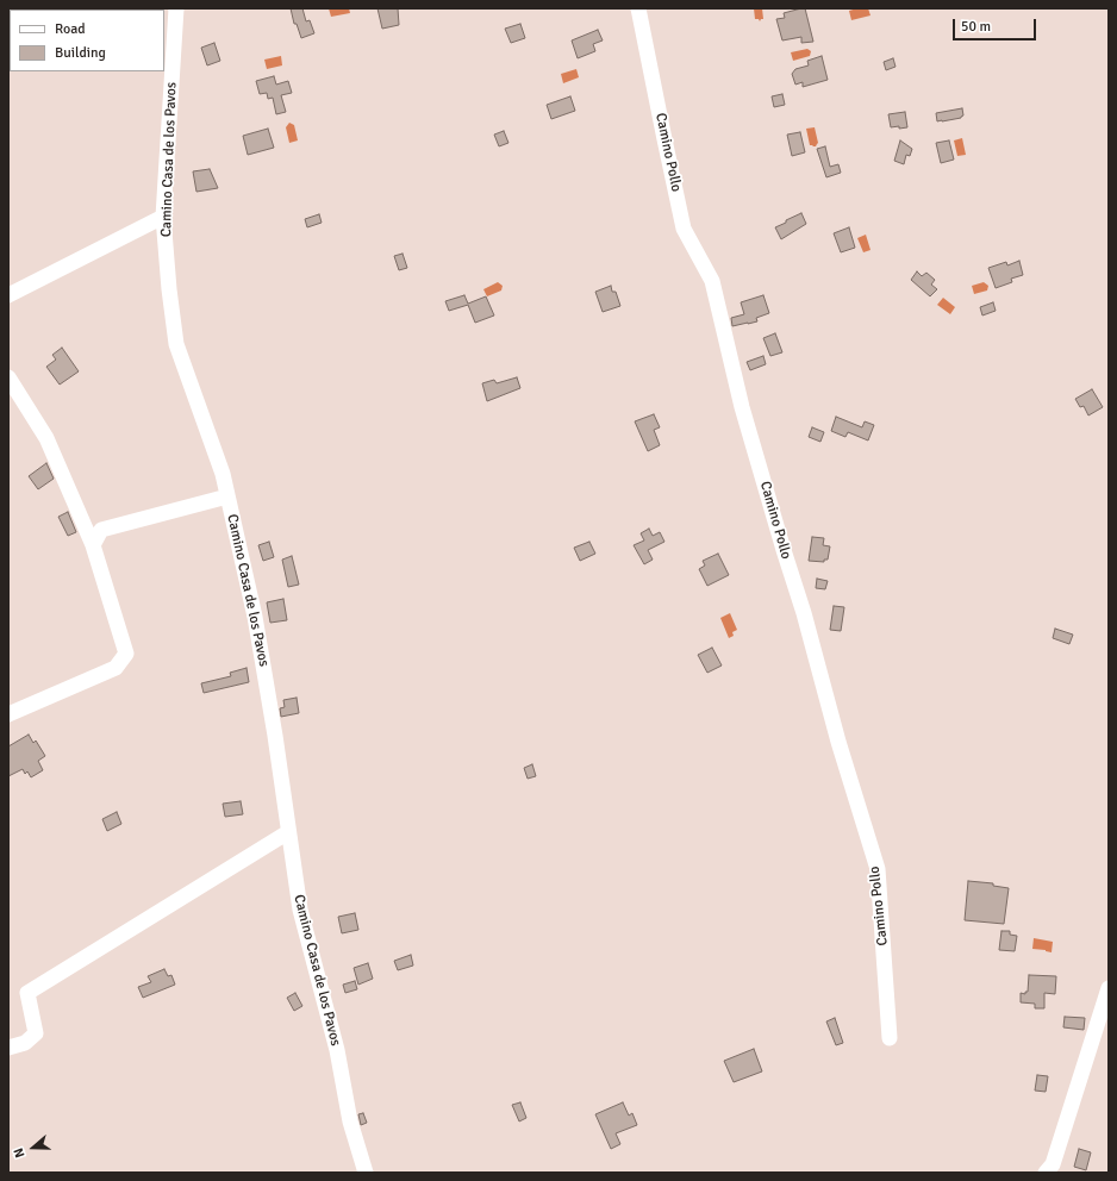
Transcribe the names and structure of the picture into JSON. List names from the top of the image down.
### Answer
{
  "streets": {
    "street": ["Camino Pollo", "Camino Casa de los Pavos"]
  },
  "legend": ["Road", "Building"],
  "scale_bar": "50 m",
  "north": "left"
}
